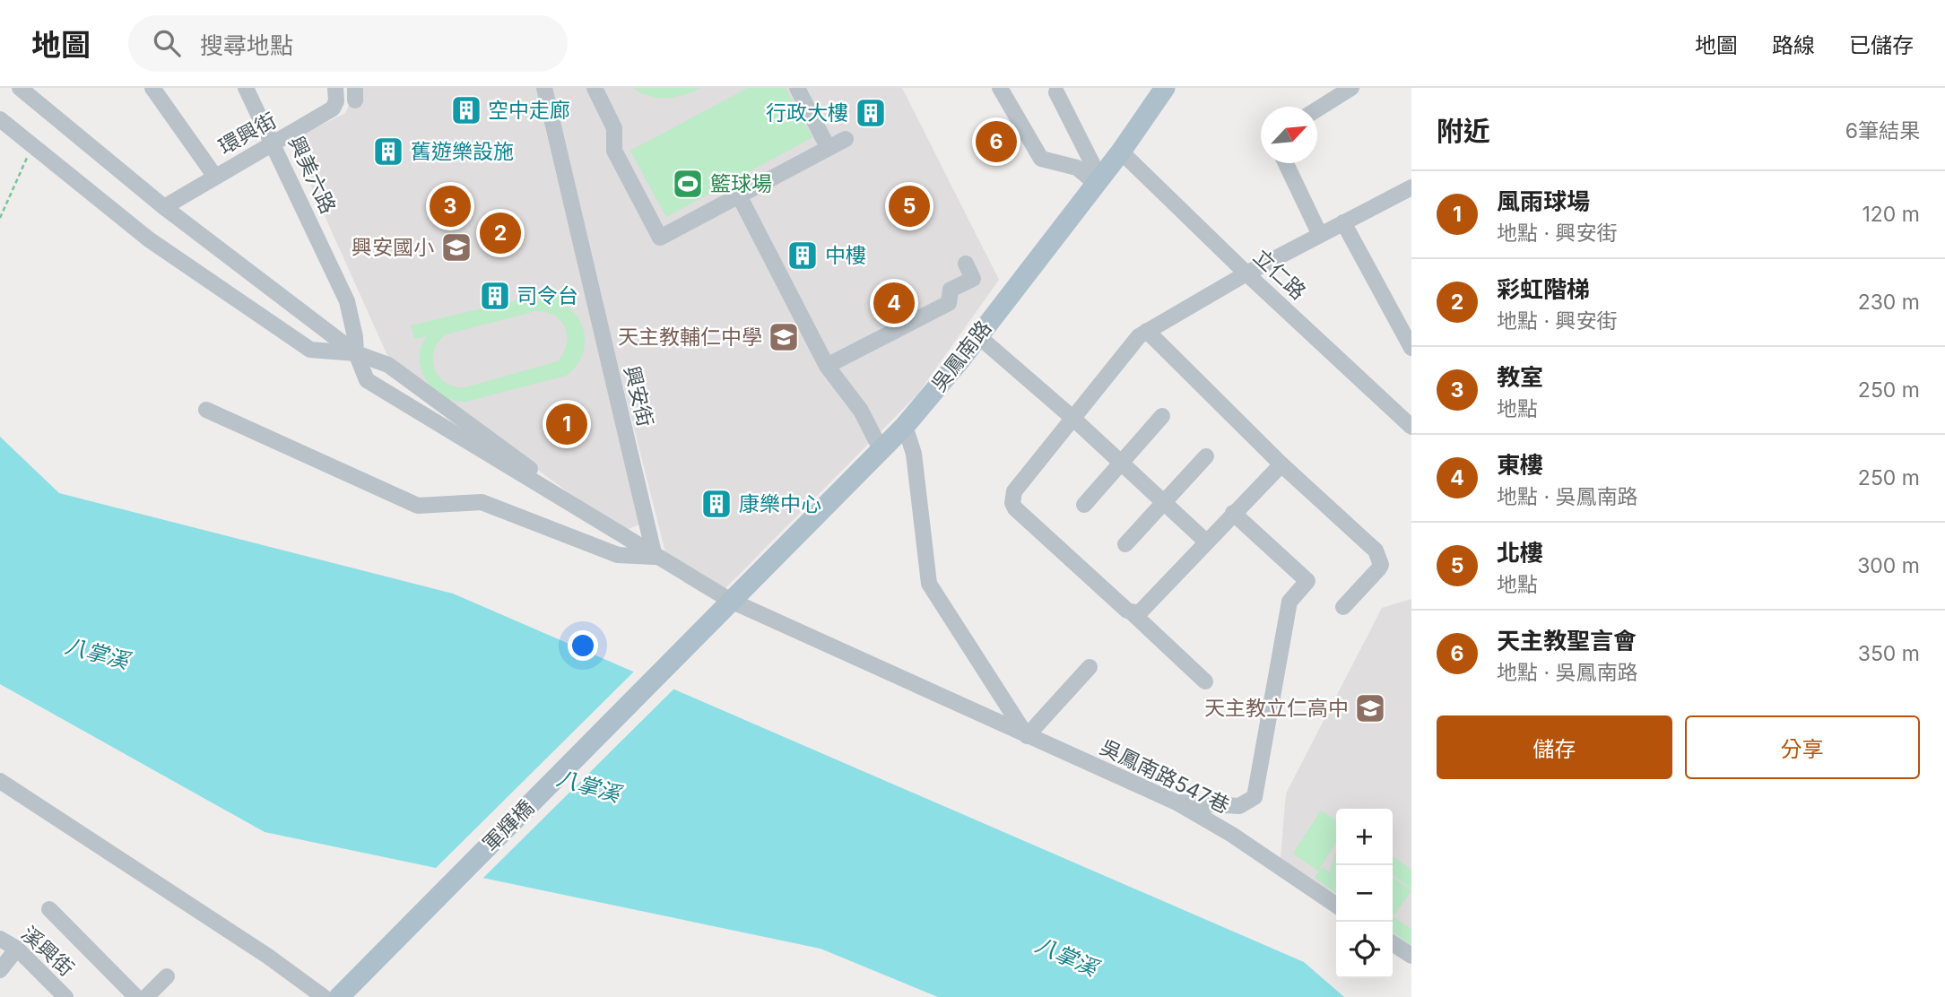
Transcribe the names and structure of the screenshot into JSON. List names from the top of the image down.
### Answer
{
  "streets": {
    "main road": ["吳鳳南路", "軍輝橋"],
    "street": [
      "環興街",
      "興美六路",
      "立仁路",
      "興安街",
      "吳鳳南路547巷",
      "溪興街"
    ]
  },
  "crossings": [
    ["環興街", "興美六路"],
    ["立仁路", "吳鳳南路"],
    ["吳鳳南路", "吳鳳南路547巷"],
    ["吳鳳南路", "軍輝橋"],
    ["吳鳳南路547巷", "軍輝橋"]
  ],
  "water": ["八掌溪"],
  "places": {
    "building": [
      "空中走廊",
      "行政大樓",
      "舊遊樂設施",
      "中樓",
      "司令台",
      "康樂中心"
    ],
    "sports": ["籃球場"],
    "school or university": ["興安國小", "天主教輔仁中學", "天主教立仁高中"]
  },
  "north": "top right",
  "page": {
    "header": "地圖",
    "search": "搜尋地點",
    "nav": ["地圖", "路線", "已儲存"],
    "heading": ["附近", "6筆結果"],
    "pins": [
      "6",
      "3",
      "5",
      "2",
      "4",
      "1"
    ],
    "list": [
      {
        "mark": "1",
        "name": "風雨球場",
        "note": "地點 · 興安街",
        "value": "120 m"
      },
      {
        "mark": "2",
        "name": "彩虹階梯",
        "note": "地點 · 興安街",
        "value": "230 m"
      },
      {
        "mark": "3",
        "name": "教室",
        "note": "地點",
        "value": "250 m"
      },
      {
        "mark": "4",
        "name": "東樓",
        "note": "地點 · 吳鳳南路",
        "value": "250 m"
      },
      {
        "mark": "5",
        "name": "北樓",
        "note": "地點",
        "value": "300 m"
      },
      {
        "mark": "6",
        "name": "天主教聖言會",
        "note": "地點 · 吳鳳南路",
        "value": "350 m"
      }
    ],
    "buttons": ["儲存", "分享"],
    "map_buttons": ["+", "−"]
  }
}
